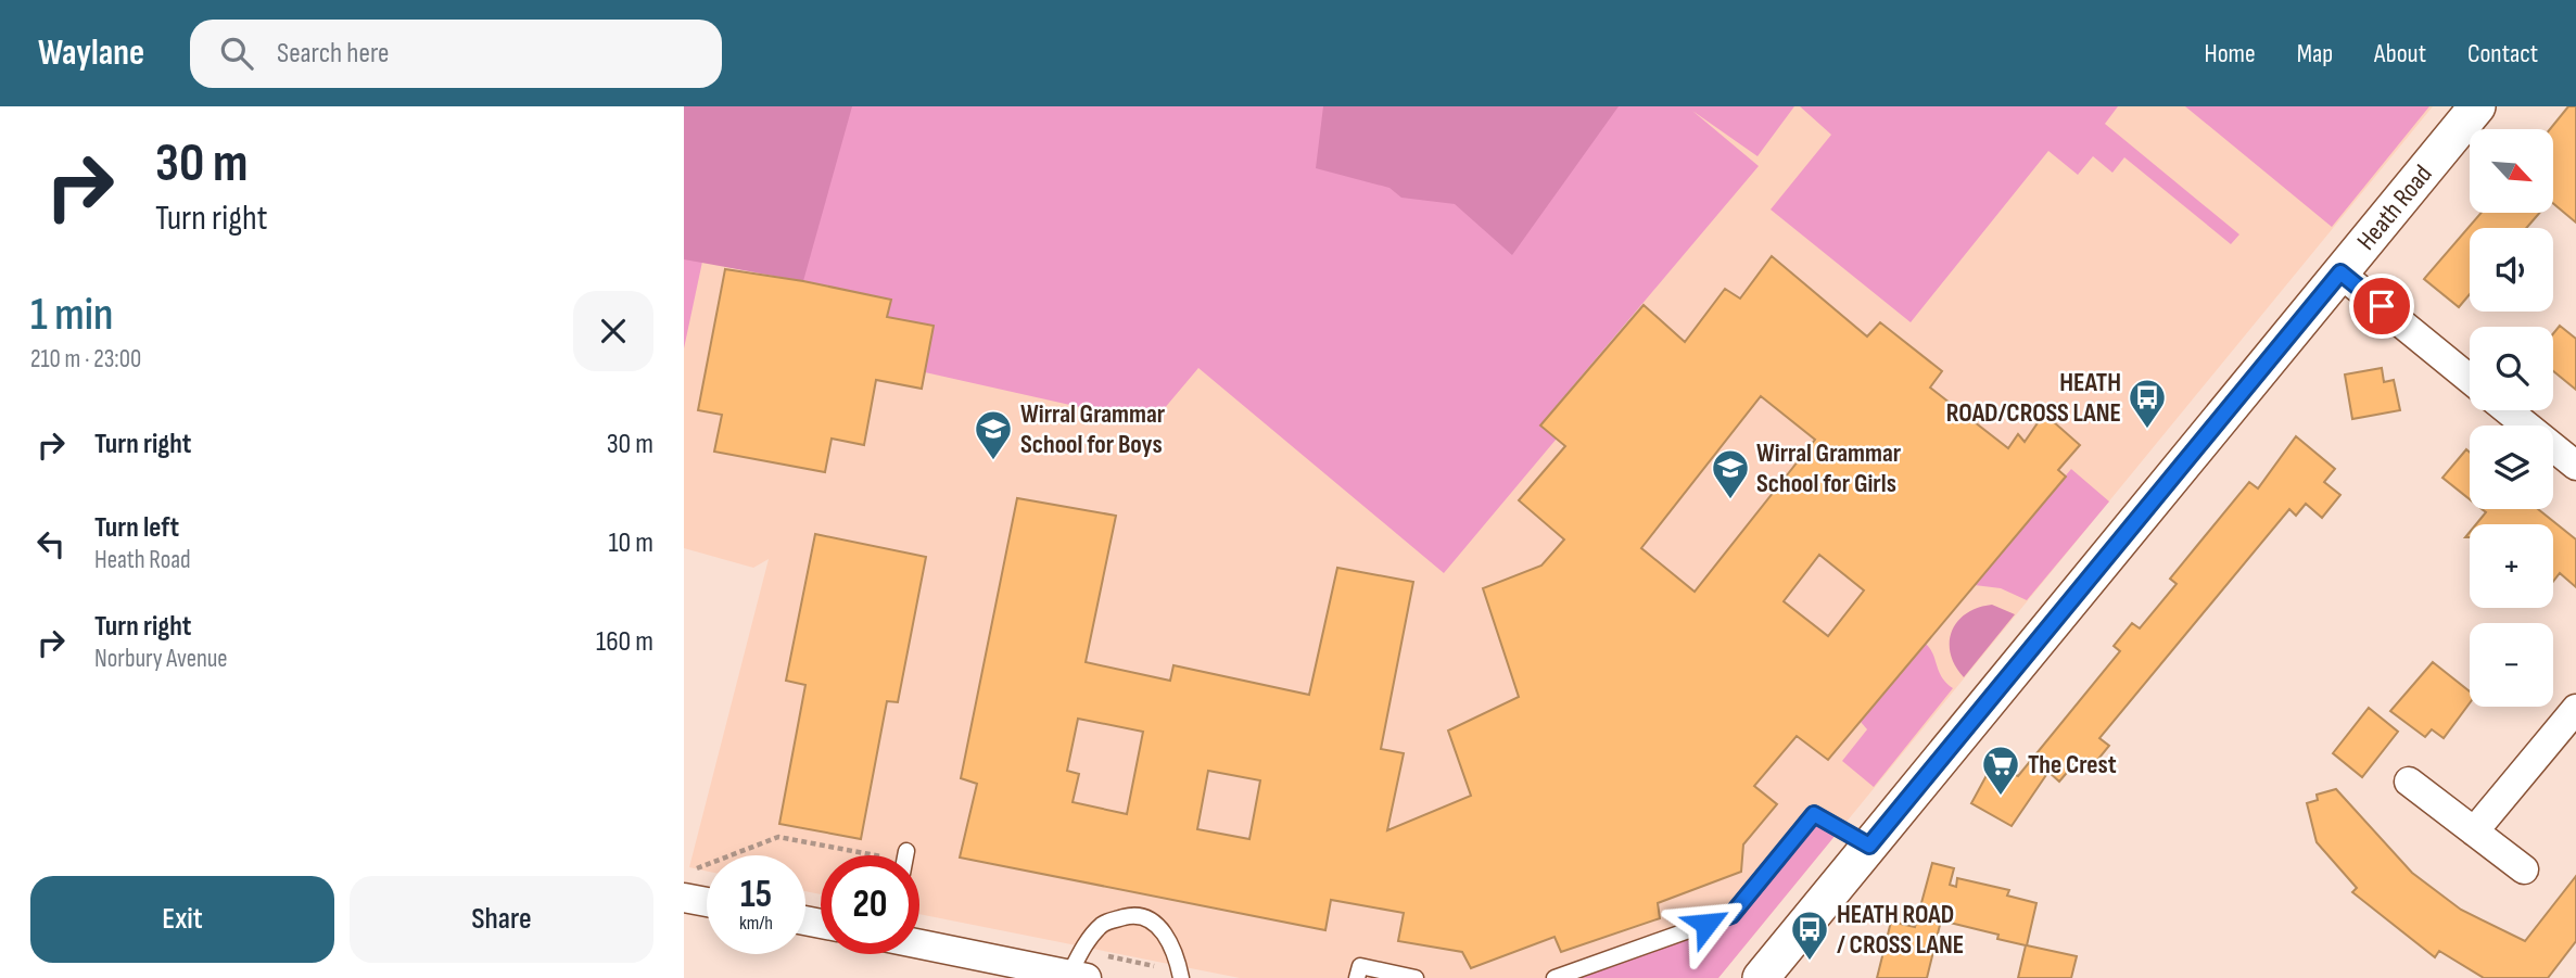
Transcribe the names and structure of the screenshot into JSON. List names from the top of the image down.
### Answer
{
  "streets": {
    "street": ["Heath Road"]
  },
  "places": {
    "bus stop": ["HEATH ROAD/CROSS LANE", "HEATH ROAD / CROSS LANE"],
    "school or university": ["Wirral Grammar School for Boys", "Wirral Grammar School for Girls"],
    "supermarket": ["The Crest"]
  },
  "north": "bottom right",
  "page": {
    "header": "Waylane",
    "search": "Search here",
    "nav": [
      "Home",
      "Map",
      "About",
      "Contact"
    ],
    "turn": ["30 m", "Turn right"],
    "map_buttons": ["+", "−"],
    "heading": ["1 min", "210 m · 23:00"],
    "list": [
      {
        "name": "Turn right",
        "value": "30 m"
      },
      {
        "name": "Turn left",
        "note": "Heath Road",
        "value": "10 m"
      },
      {
        "name": "Turn right",
        "note": "Norbury Avenue",
        "value": "160 m"
      }
    ],
    "speed": "15 km/h",
    "limit": "20",
    "buttons": ["Exit", "Share"]
  }
}
